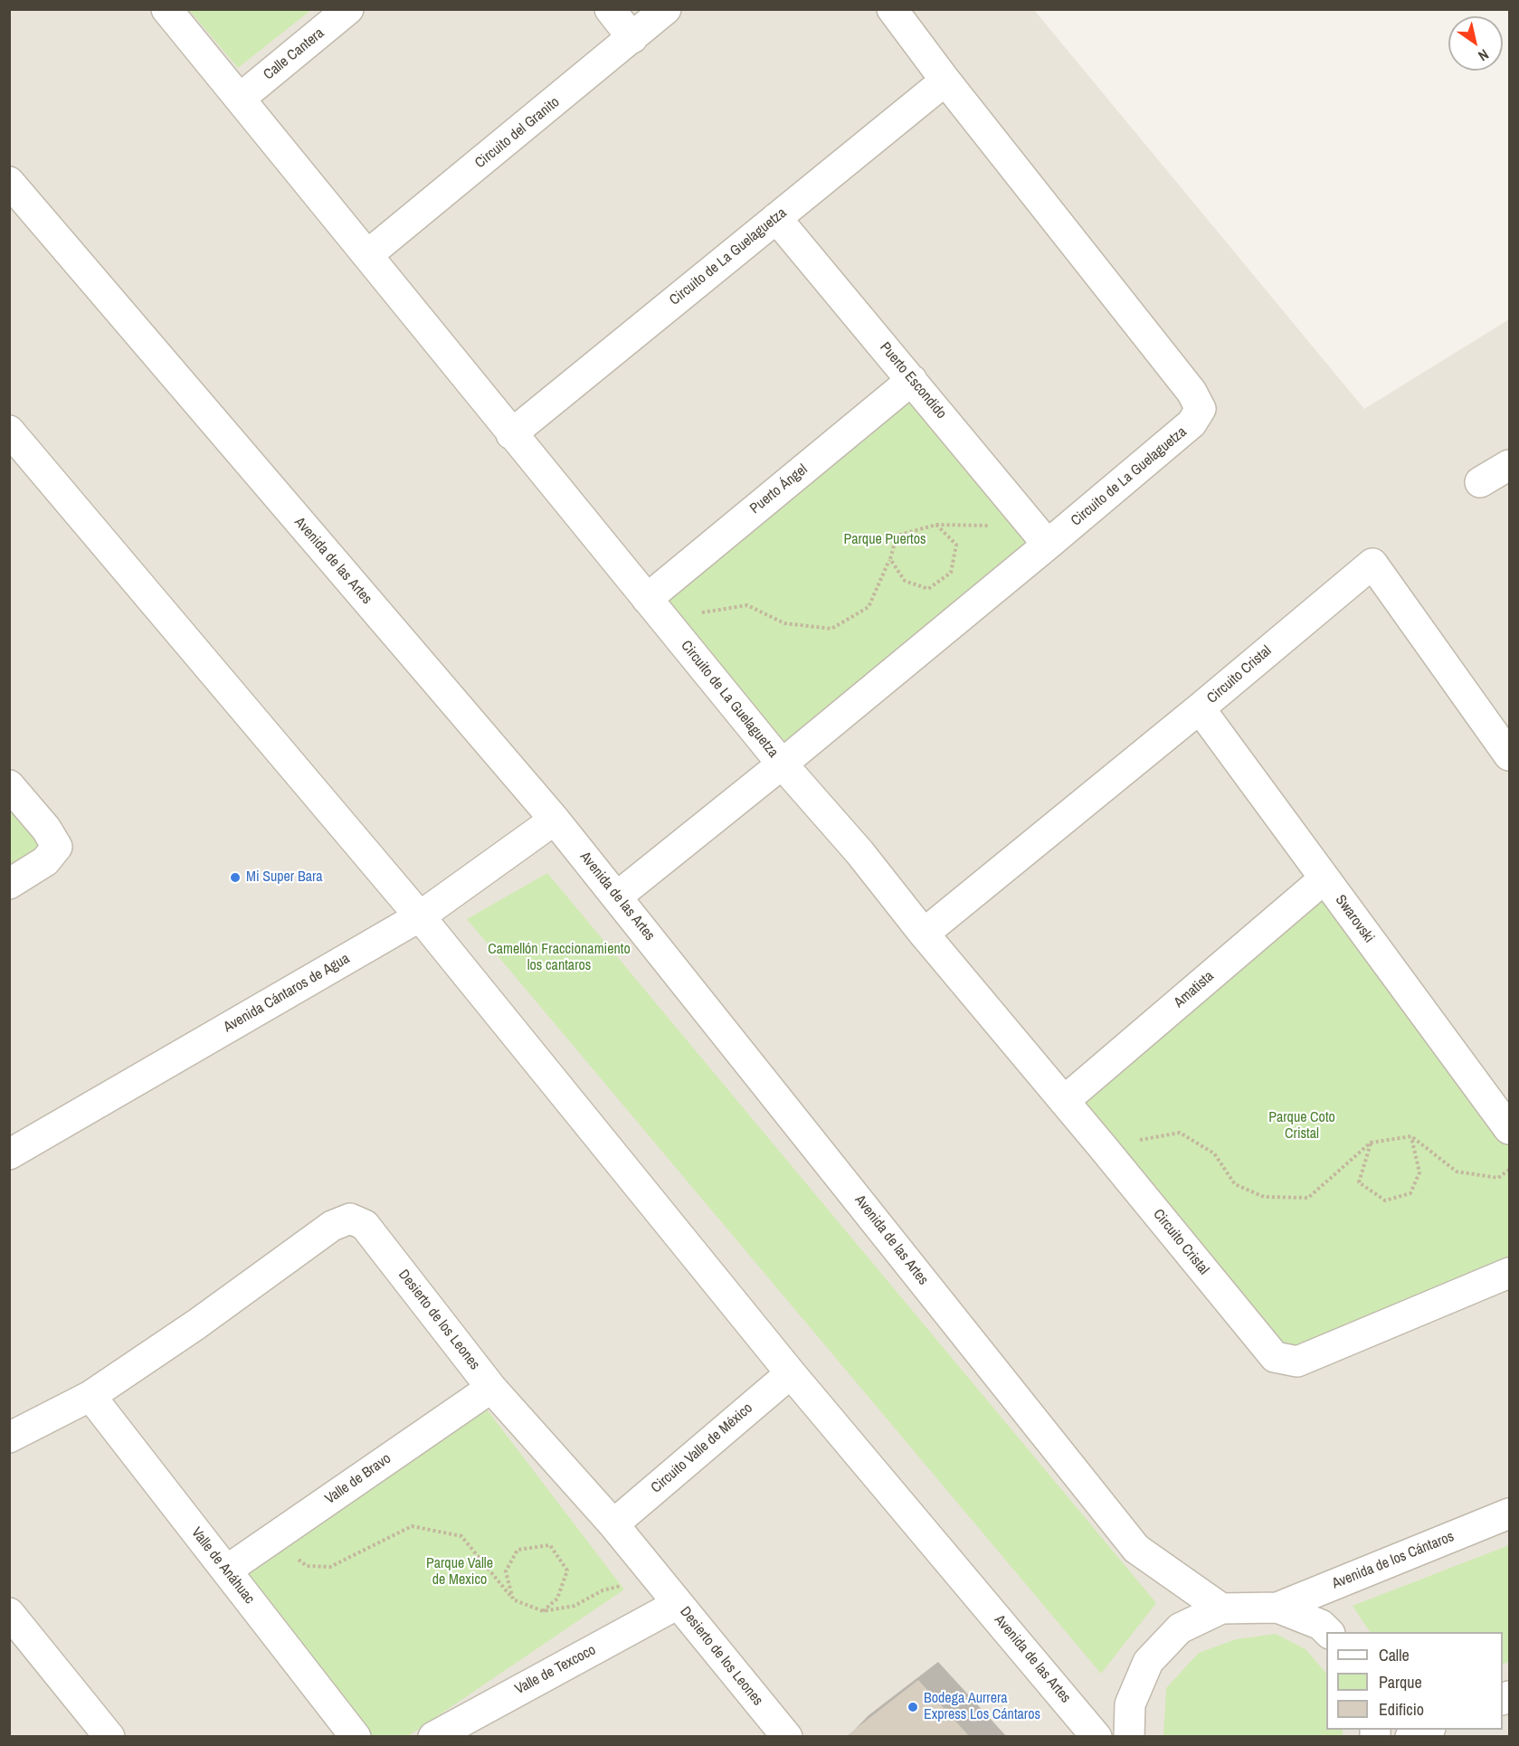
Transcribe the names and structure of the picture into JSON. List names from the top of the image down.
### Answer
{
  "streets": {
    "street": [
      "Calle Cantera",
      "Circuito del Granito",
      "Circuito de La Guelaguetza",
      "Puerto Escondido",
      "Puerto Ángel",
      "Avenida de las Artes",
      "Circuito Cristal",
      "Swarovski",
      "Amatista",
      "Avenida Cántaros de Agua",
      "Desierto de los Leones",
      "Circuito Valle de México",
      "Valle de Bravo",
      "Avenida de los Cántaros",
      "Valle de Anáhuac",
      "Valle de Texcoco"
    ]
  },
  "crossings": [
    ["Circuito del Granito", "Circuito de La Guelaguetza"],
    ["Circuito de La Guelaguetza", "Puerto Escondido"],
    ["Circuito de La Guelaguetza", "Puerto Ángel"],
    ["Circuito de La Guelaguetza", "Avenida de las Artes"],
    ["Circuito de La Guelaguetza", "Circuito Cristal"],
    ["Puerto Escondido", "Puerto Ángel"],
    ["Avenida de las Artes", "Avenida Cántaros de Agua"],
    ["Avenida de las Artes", "Circuito Valle de México"],
    ["Circuito Cristal", "Swarovski"],
    ["Circuito Cristal", "Amatista"],
    ["Swarovski", "Amatista"],
    ["Desierto de los Leones", "Circuito Valle de México"],
    ["Desierto de los Leones", "Valle de Bravo"],
    ["Desierto de los Leones", "Valle de Anáhuac"],
    ["Desierto de los Leones", "Valle de Texcoco"],
    ["Valle de Bravo", "Valle de Anáhuac"]
  ],
  "parks": [
    "Parque Puertos",
    "Camellón Fraccionamiento los cantaros",
    "Parque Coto Cristal",
    "Parque Valle de Mexico"
  ],
  "places": ["Mi Super Bara", "Bodega Aurrera Express Los Cántaros"],
  "legend": ["Calle", "Parque", "Edificio"],
  "north": "bottom right"
}
